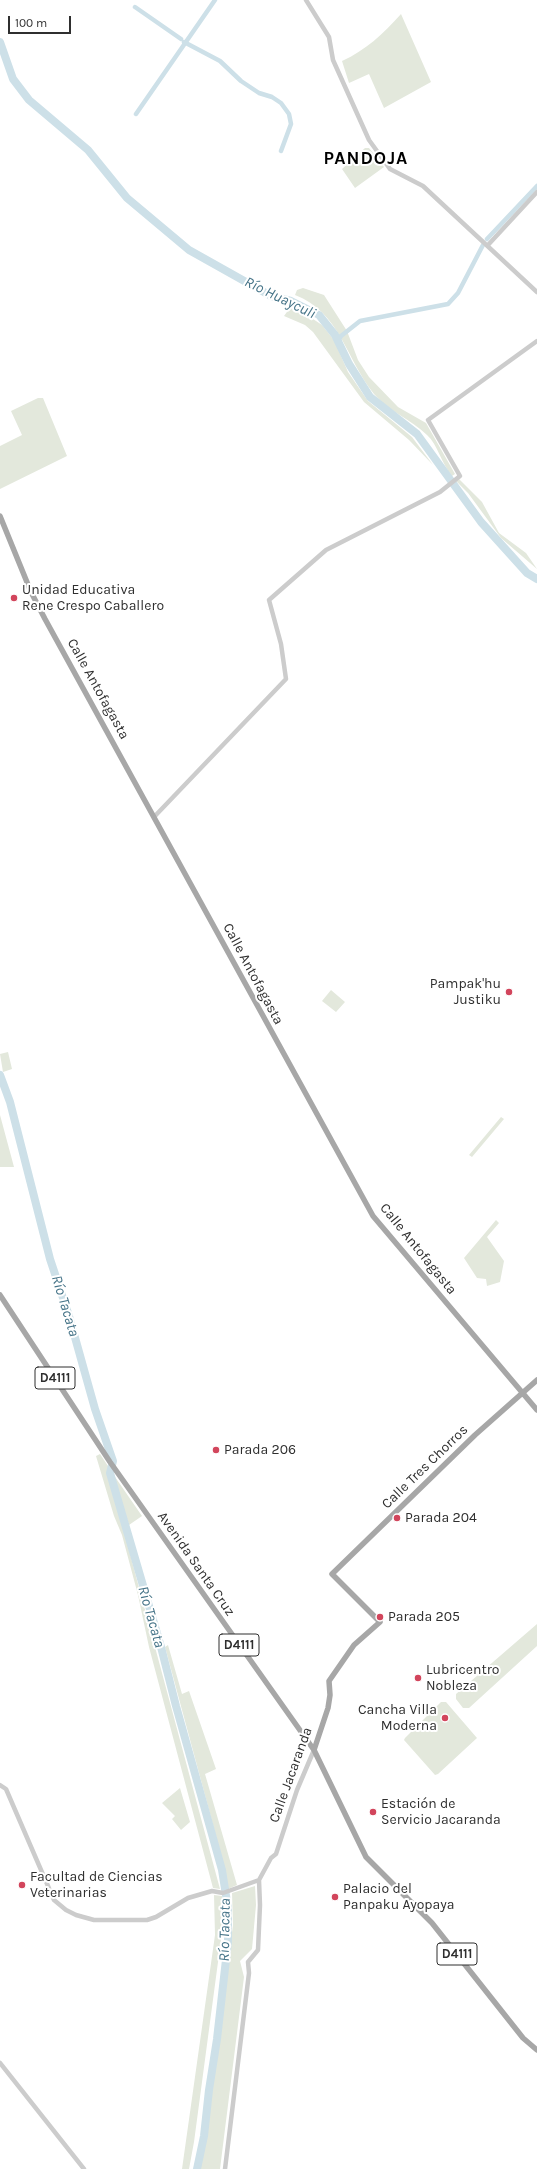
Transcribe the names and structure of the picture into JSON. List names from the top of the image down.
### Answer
{
  "streets": {
    "main road": [
      "Calle Antofagasta",
      "D4111",
      "Calle Tres Chorros",
      "Avenida Santa Cruz",
      "Calle Jacaranda"
    ]
  },
  "crossings": [
    ["Calle Antofagasta", "Calle Tres Chorros"],
    ["Calle Tres Chorros", "Calle Jacaranda"],
    ["Avenida Santa Cruz", "Calle Jacaranda"]
  ],
  "districts": ["PANDOJA"],
  "water": ["Río Huayculi", "Río Tacata"],
  "places": [
    "Unidad Educativa Rene Crespo Caballero",
    "Pampak'hu Justiku",
    "Parada 206",
    "Parada 204",
    "Parada 205",
    "Lubricentro Nobleza",
    "Cancha Villa Moderna",
    "Estación de Servicio Jacaranda",
    "Facultad de Ciencias Veterinarias",
    "Palacio del Panpaku Ayopaya"
  ],
  "scale_bar": "100 m"
}
